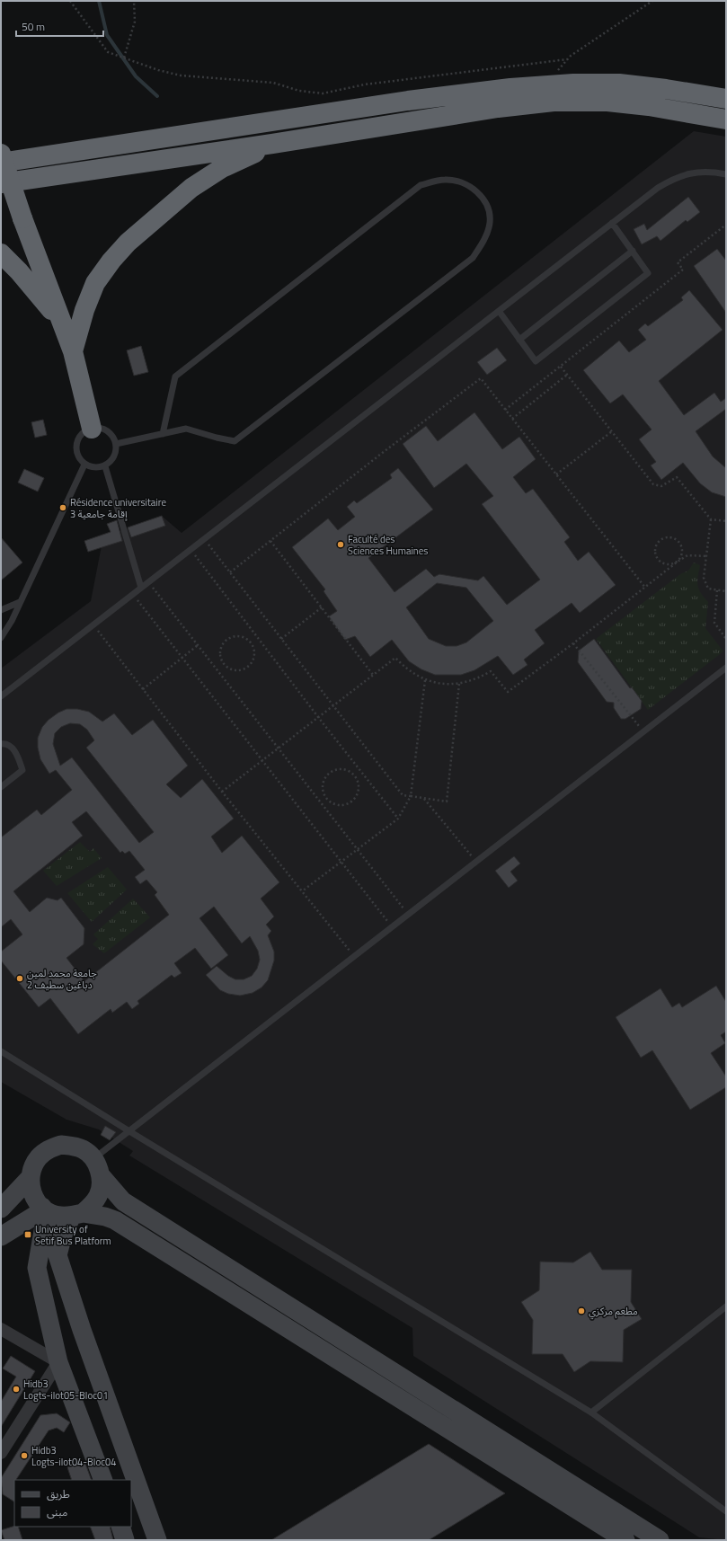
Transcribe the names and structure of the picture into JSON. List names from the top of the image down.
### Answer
{
  "places": {
    "other": [
      "Résidence universitaire إقامة جامعية 3",
      "Faculté des Sciences Humaines",
      "جامعة محمد لمين دباغين سطيف 2",
      "مطعم مركزي",
      "Hidb3 Logts-ilot05-Bloc01",
      "Hidb3 Logts-ilot04-Bloc04"
    ],
    "transit": ["University of Setif Bus Platform"]
  },
  "legend": ["طريق", "مبنى"],
  "scale_bar": "50 m"
}
